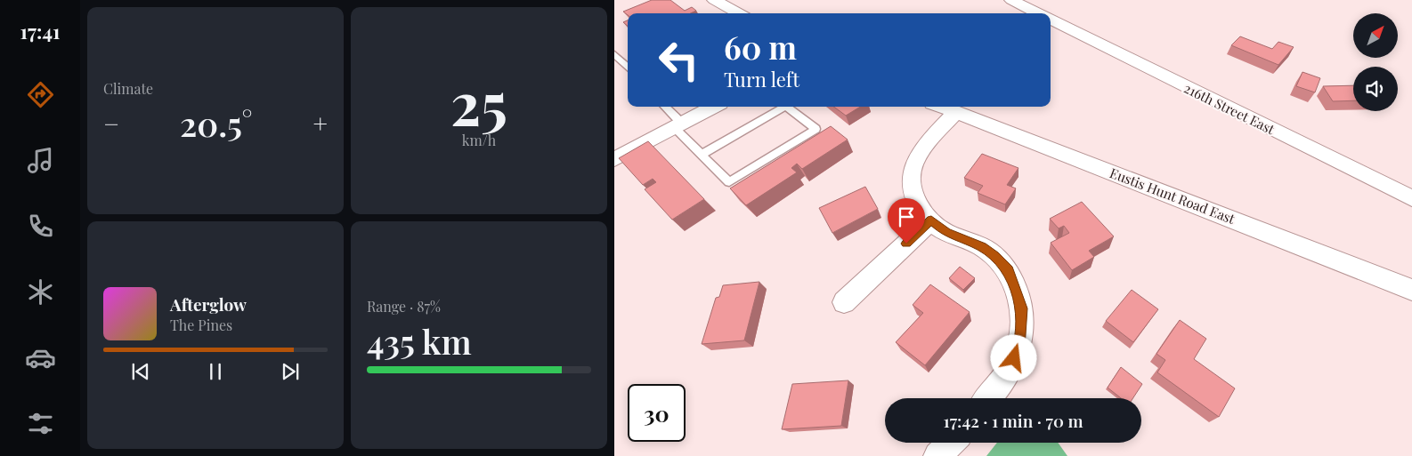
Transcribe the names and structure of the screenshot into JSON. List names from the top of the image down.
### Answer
{
  "streets": {
    "street": ["216th Street East", "Eustis Hunt Road East"]
  },
  "north": "top right",
  "page": {
    "tabs": "17:41",
    "tile": [
      "Climate",
      ["25", "km/h"],
      ["Range · 87%", "435 km"]
    ],
    "turn": ["60 m", "Turn left"],
    "heat": ["−", "20.5°", "+"],
    "song": ["Afterglow", "The Pines"],
    "limit": "30",
    "trip": "17:42 · 1 min · 70 m"
  }
}
